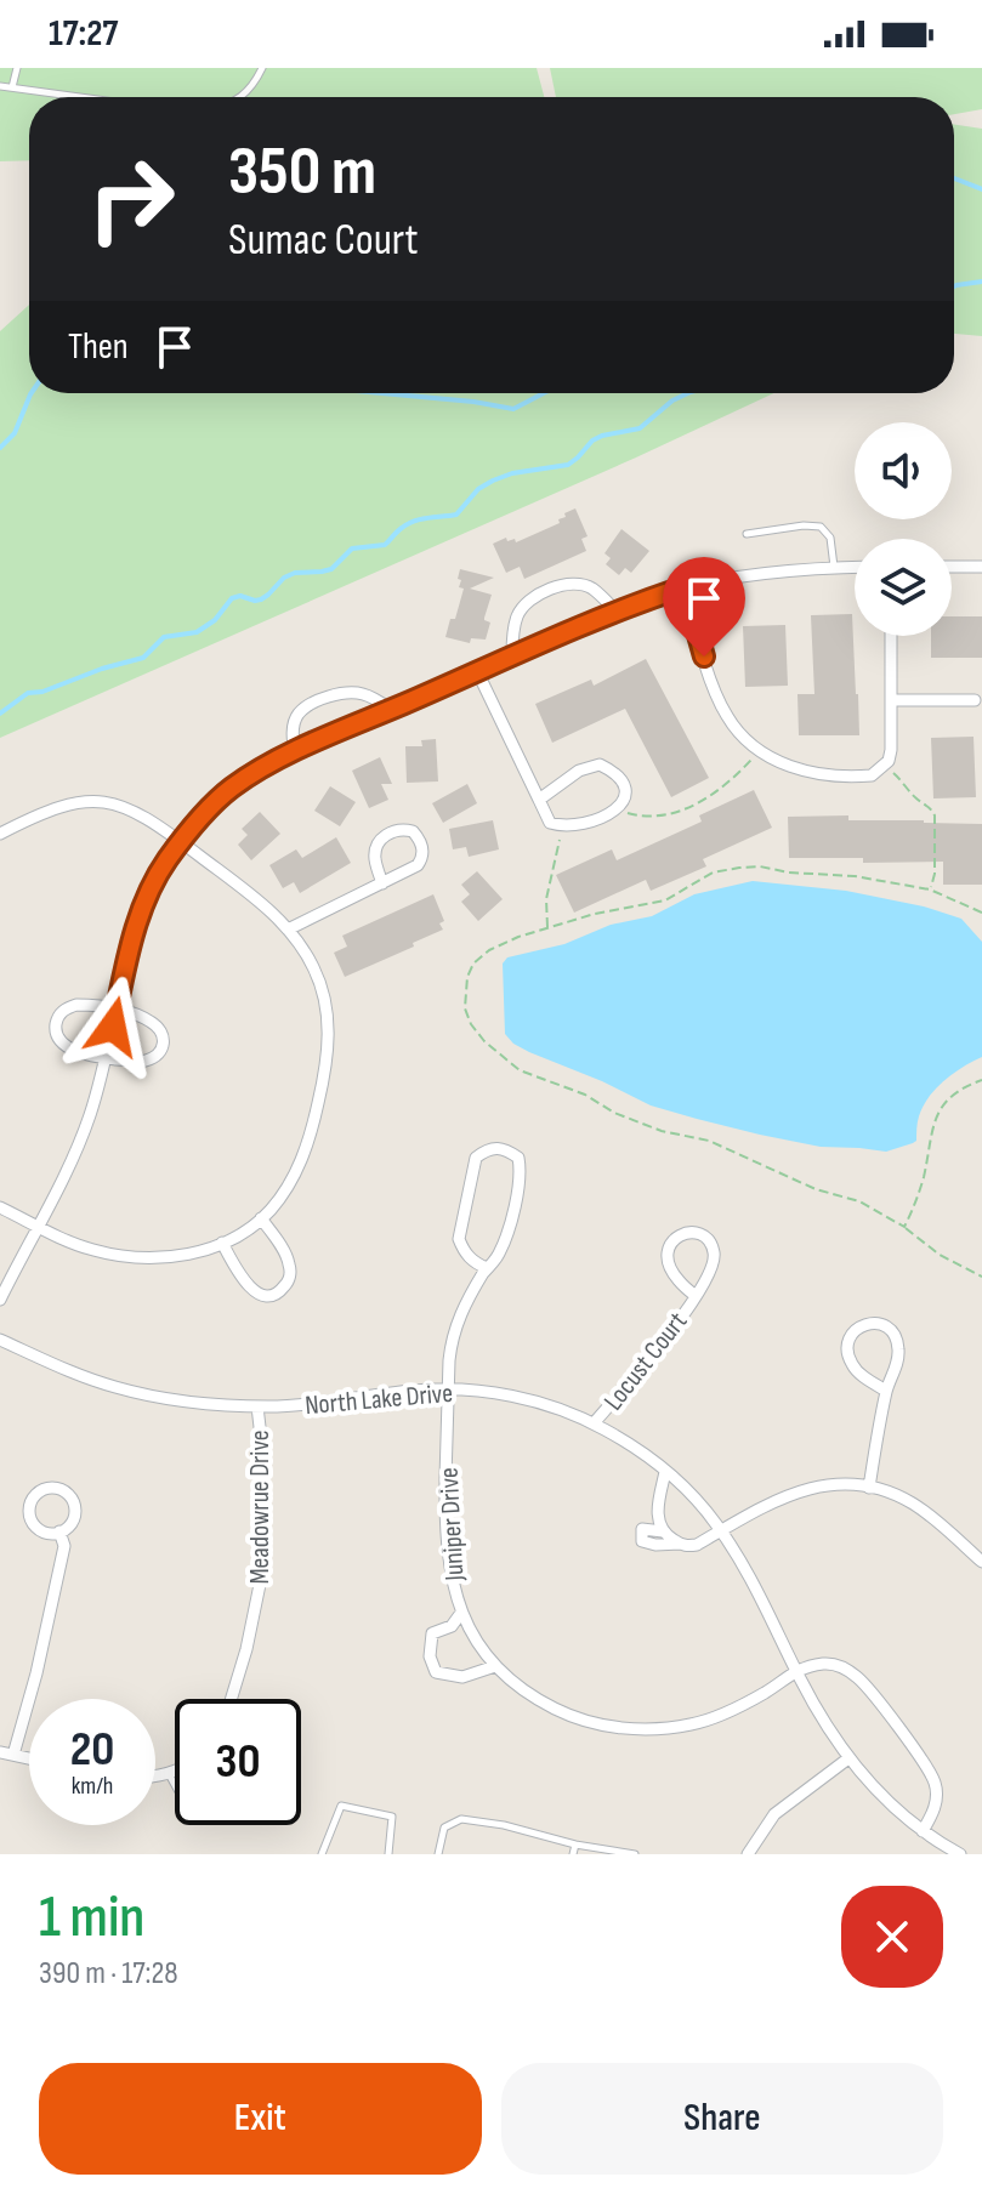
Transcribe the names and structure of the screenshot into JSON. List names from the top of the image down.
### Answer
{
  "streets": {
    "street": [
      "Locust Court",
      "North Lake Drive",
      "Meadowrue Drive",
      "Juniper Drive"
    ]
  },
  "crossings": [
    ["Locust Court", "North Lake Drive"],
    ["North Lake Drive", "Meadowrue Drive"],
    ["North Lake Drive", "Juniper Drive"]
  ],
  "page": {
    "status": "17:27",
    "turn": ["350 m", "Sumac Court"],
    "then": "Then",
    "speed": "20 km/h",
    "limit": "30",
    "heading": ["1 min", "390 m · 17:28"],
    "buttons": ["Exit", "Share"]
  }
}
